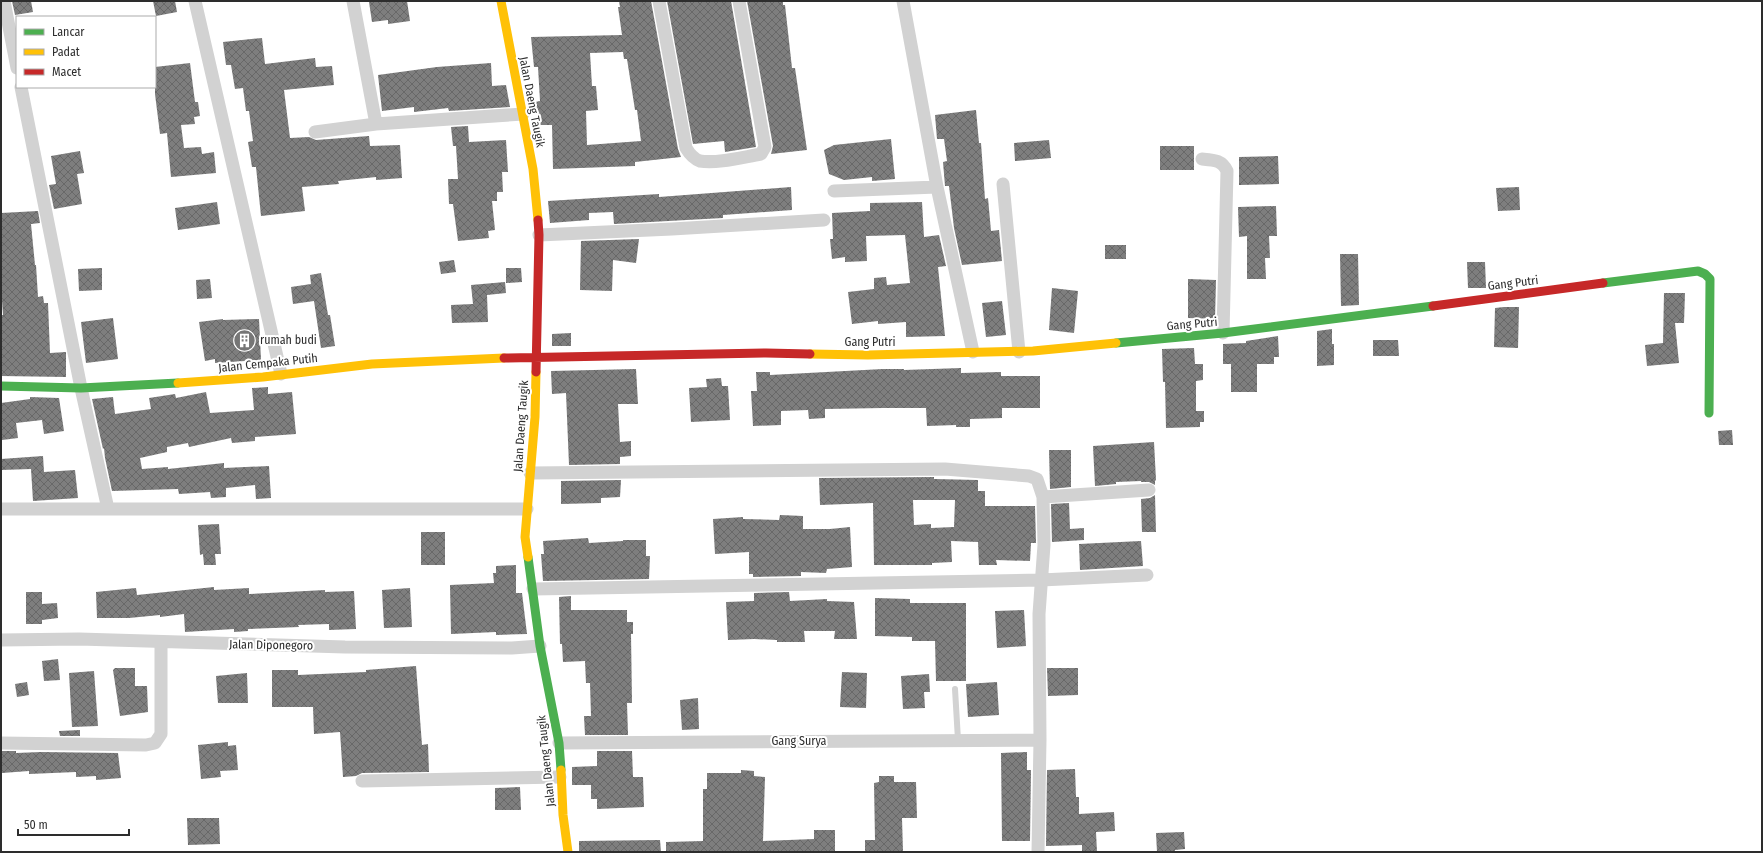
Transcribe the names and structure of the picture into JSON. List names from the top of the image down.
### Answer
{
  "streets": {
    "street": [
      "Jalan Daeng Taugik",
      "Gang Putri",
      "Jalan Cempaka Putih",
      "Jalan Diponegoro",
      "Gang Surya"
    ]
  },
  "crossings": [
    ["Jalan Daeng Taugik", "Gang Putri"],
    ["Jalan Daeng Taugik", "Jalan Cempaka Putih"],
    ["Jalan Daeng Taugik", "Jalan Diponegoro"],
    ["Jalan Daeng Taugik", "Gang Surya"],
    ["Gang Putri", "Jalan Cempaka Putih"]
  ],
  "places": {
    "building": ["rumah budi"]
  },
  "legend": ["Lancar", "Padat", "Macet"],
  "scale_bar": "50 m"
}
